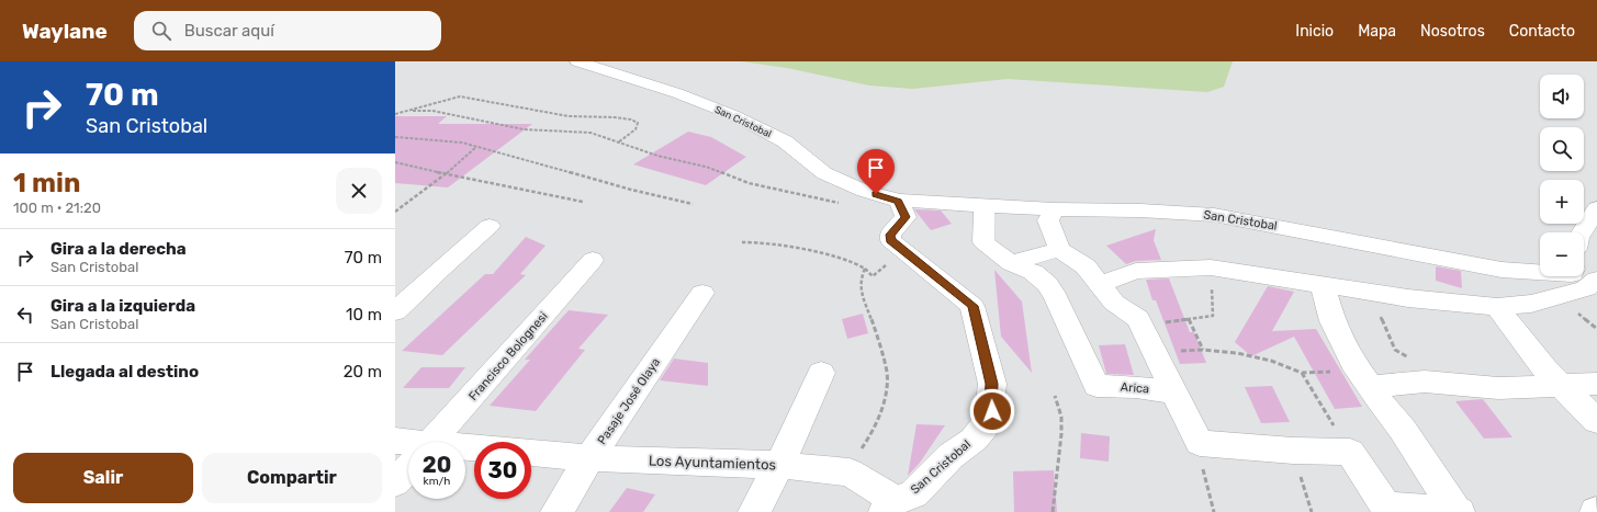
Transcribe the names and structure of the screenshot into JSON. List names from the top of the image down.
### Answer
{
  "streets": {
    "street": [
      "San Cristobal",
      "Francisco Bolognesi",
      "Arica",
      "Pasaje José Olaya",
      "Los Ayuntamientos"
    ]
  },
  "crossings": [
    ["San Cristobal", "Los Ayuntamientos"],
    ["Pasaje José Olaya", "Los Ayuntamientos"]
  ],
  "page": {
    "header": "Waylane",
    "search": "Buscar aquí",
    "nav": [
      "Inicio",
      "Mapa",
      "Nosotros",
      "Contacto"
    ],
    "turn": ["70 m", "San Cristobal"],
    "map_buttons": ["+", "−"],
    "heading": ["1 min", "100 m · 21:20"],
    "list": [
      {
        "name": "Gira a la derecha",
        "note": "San Cristobal",
        "value": "70 m"
      },
      {
        "name": "Gira a la izquierda",
        "note": "San Cristobal",
        "value": "10 m"
      },
      {
        "name": "Llegada al destino",
        "value": "20 m"
      }
    ],
    "speed": "20 km/h",
    "limit": "30",
    "buttons": ["Salir", "Compartir"]
  }
}
